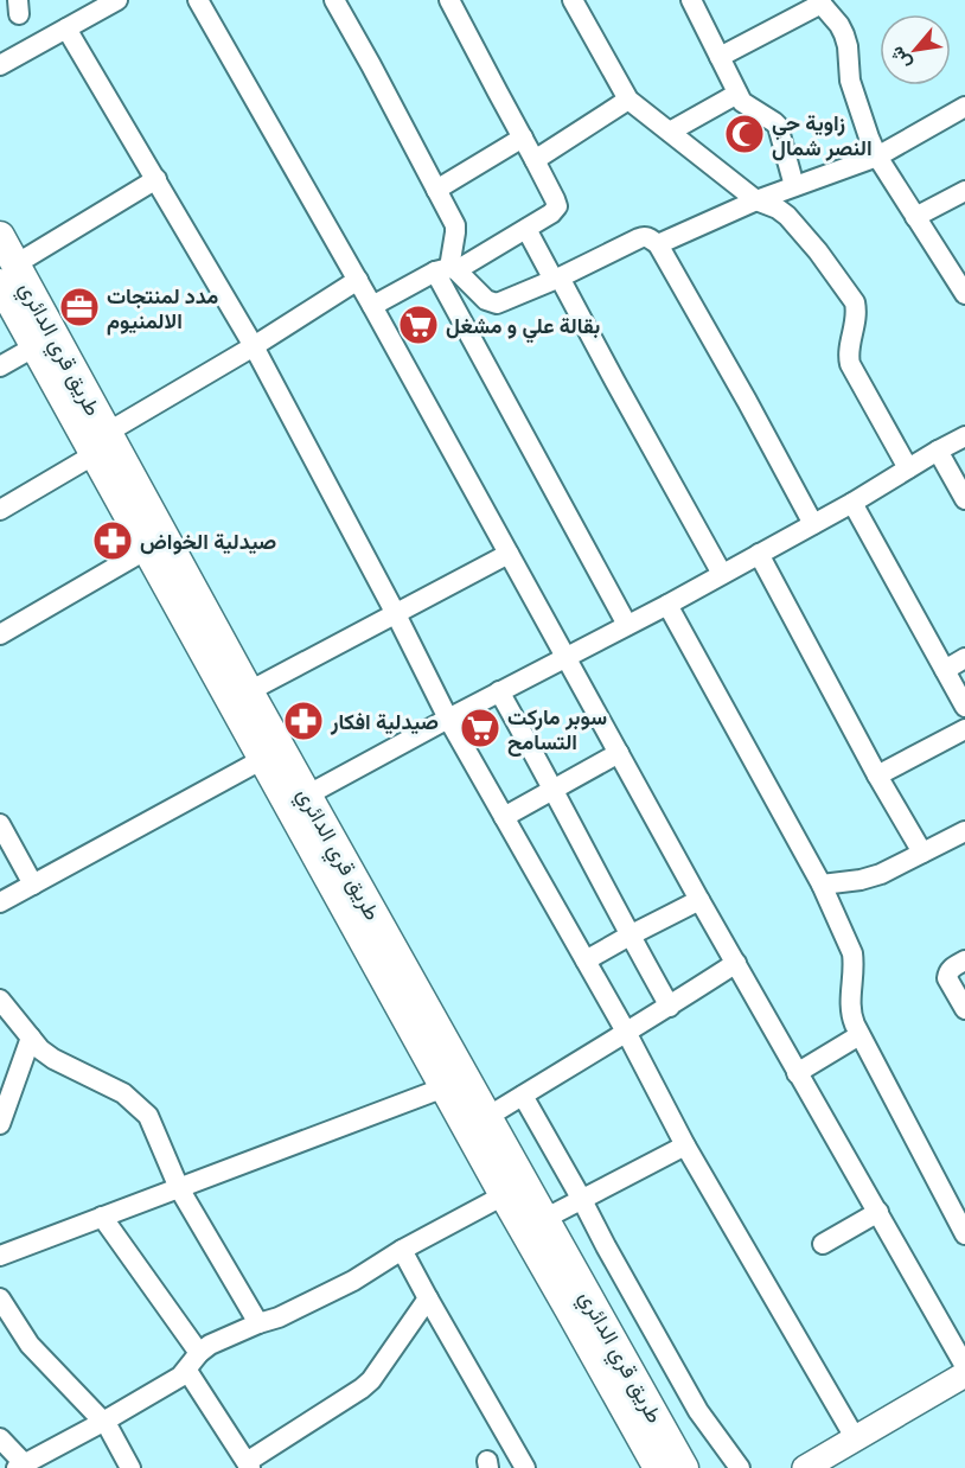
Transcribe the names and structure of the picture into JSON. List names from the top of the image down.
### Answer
{
  "streets": {
    "highway": ["طريق قري الدائري"]
  },
  "places": {
    "mosque": ["زاوية حي النصر شمال"],
    "office": ["مدد لمنتجات الالمنيوم"],
    "supermarket": ["بقالة علي و مشغل", "سوبر ماركت التسامح"],
    "pharmacy": ["صيدلية الخواض", "صيدلية افكار"]
  },
  "north": "bottom left"
}
